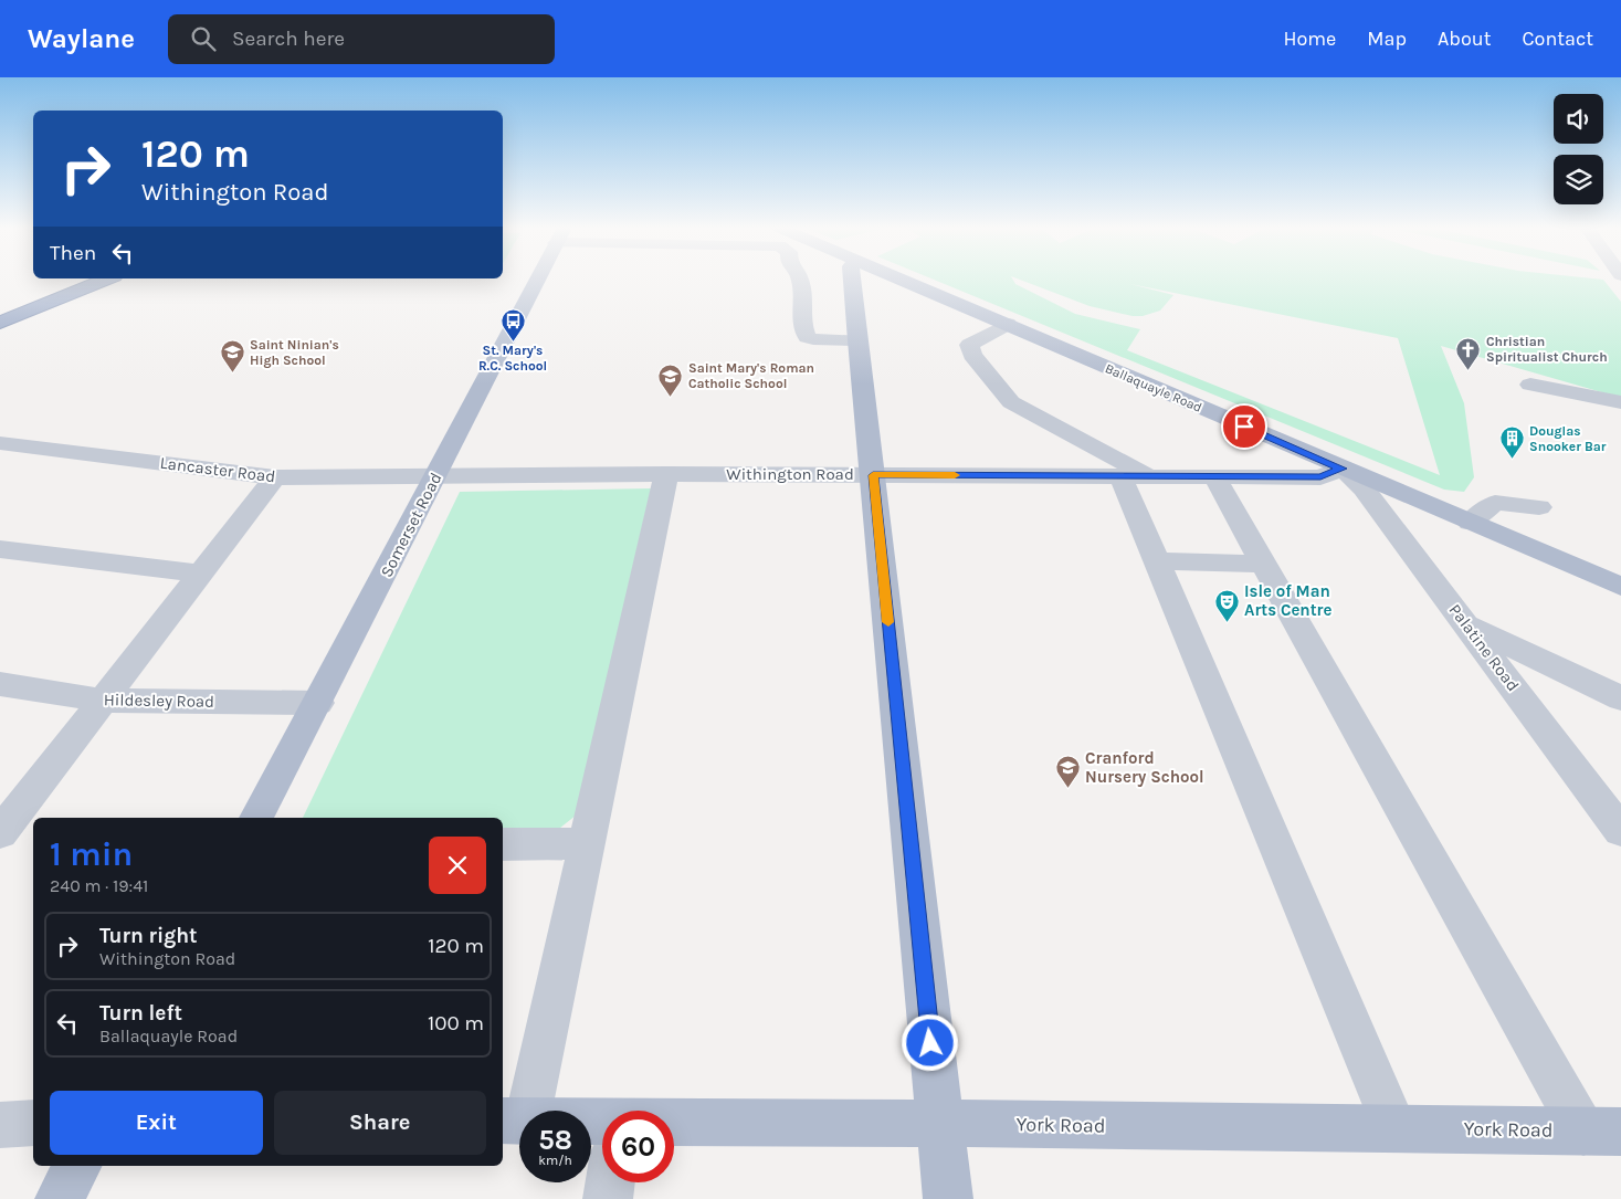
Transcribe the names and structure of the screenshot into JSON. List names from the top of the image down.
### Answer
{
  "streets": {
    "main road": ["Ballaquayle Road", "Somerset Road", "York Road"],
    "street": [
      "Lancaster Road",
      "Withington Road",
      "Palatine Road",
      "Hildesley Road"
    ]
  },
  "crossings": [
    ["Ballaquayle Road", "Withington Road"],
    ["Ballaquayle Road", "Palatine Road"],
    ["Lancaster Road", "Withington Road"],
    ["Lancaster Road", "Somerset Road"],
    ["Withington Road", "Somerset Road"],
    ["Withington Road", "Palatine Road"],
    ["Somerset Road", "Hildesley Road"]
  ],
  "places": {
    "bus stop": ["St. Mary's R.C. School"],
    "church": ["Christian Spiritualist Church"],
    "school or university": ["Saint Ninian's High School", "Saint Mary's Roman Catholic School", "Cranford Nursery School"],
    "building": ["Douglas Snooker Bar"],
    "theatre": ["Isle of Man Arts Centre"]
  },
  "page": {
    "header": "Waylane",
    "search": "Search here",
    "nav": [
      "Home",
      "Map",
      "About",
      "Contact"
    ],
    "turn": ["120 m", "Withington Road"],
    "then": "Then",
    "heading": ["1 min", "240 m · 19:41"],
    "list": [
      {
        "name": "Turn right",
        "note": "Withington Road",
        "value": "120 m"
      },
      {
        "name": "Turn left",
        "note": "Ballaquayle Road",
        "value": "100 m"
      }
    ],
    "buttons": ["Exit", "Share"],
    "speed": "58 km/h",
    "limit": "60"
  }
}
